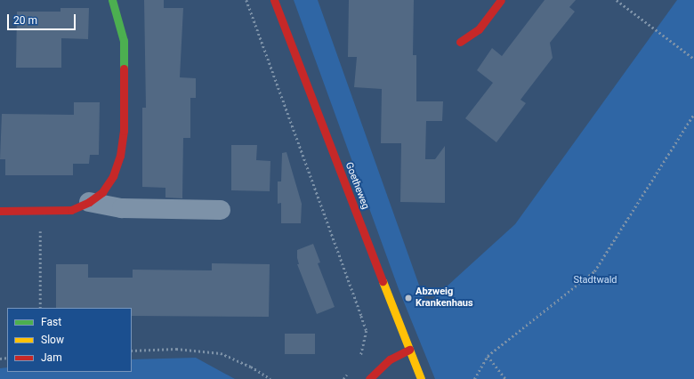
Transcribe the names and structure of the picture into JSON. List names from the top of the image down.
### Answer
{
  "streets": {
    "street": ["Goetheweg"]
  },
  "parks": ["Stadtwald"],
  "places": ["Abzweig Krankenhaus"],
  "legend": ["Fast", "Slow", "Jam"],
  "scale_bar": "20 m"
}
